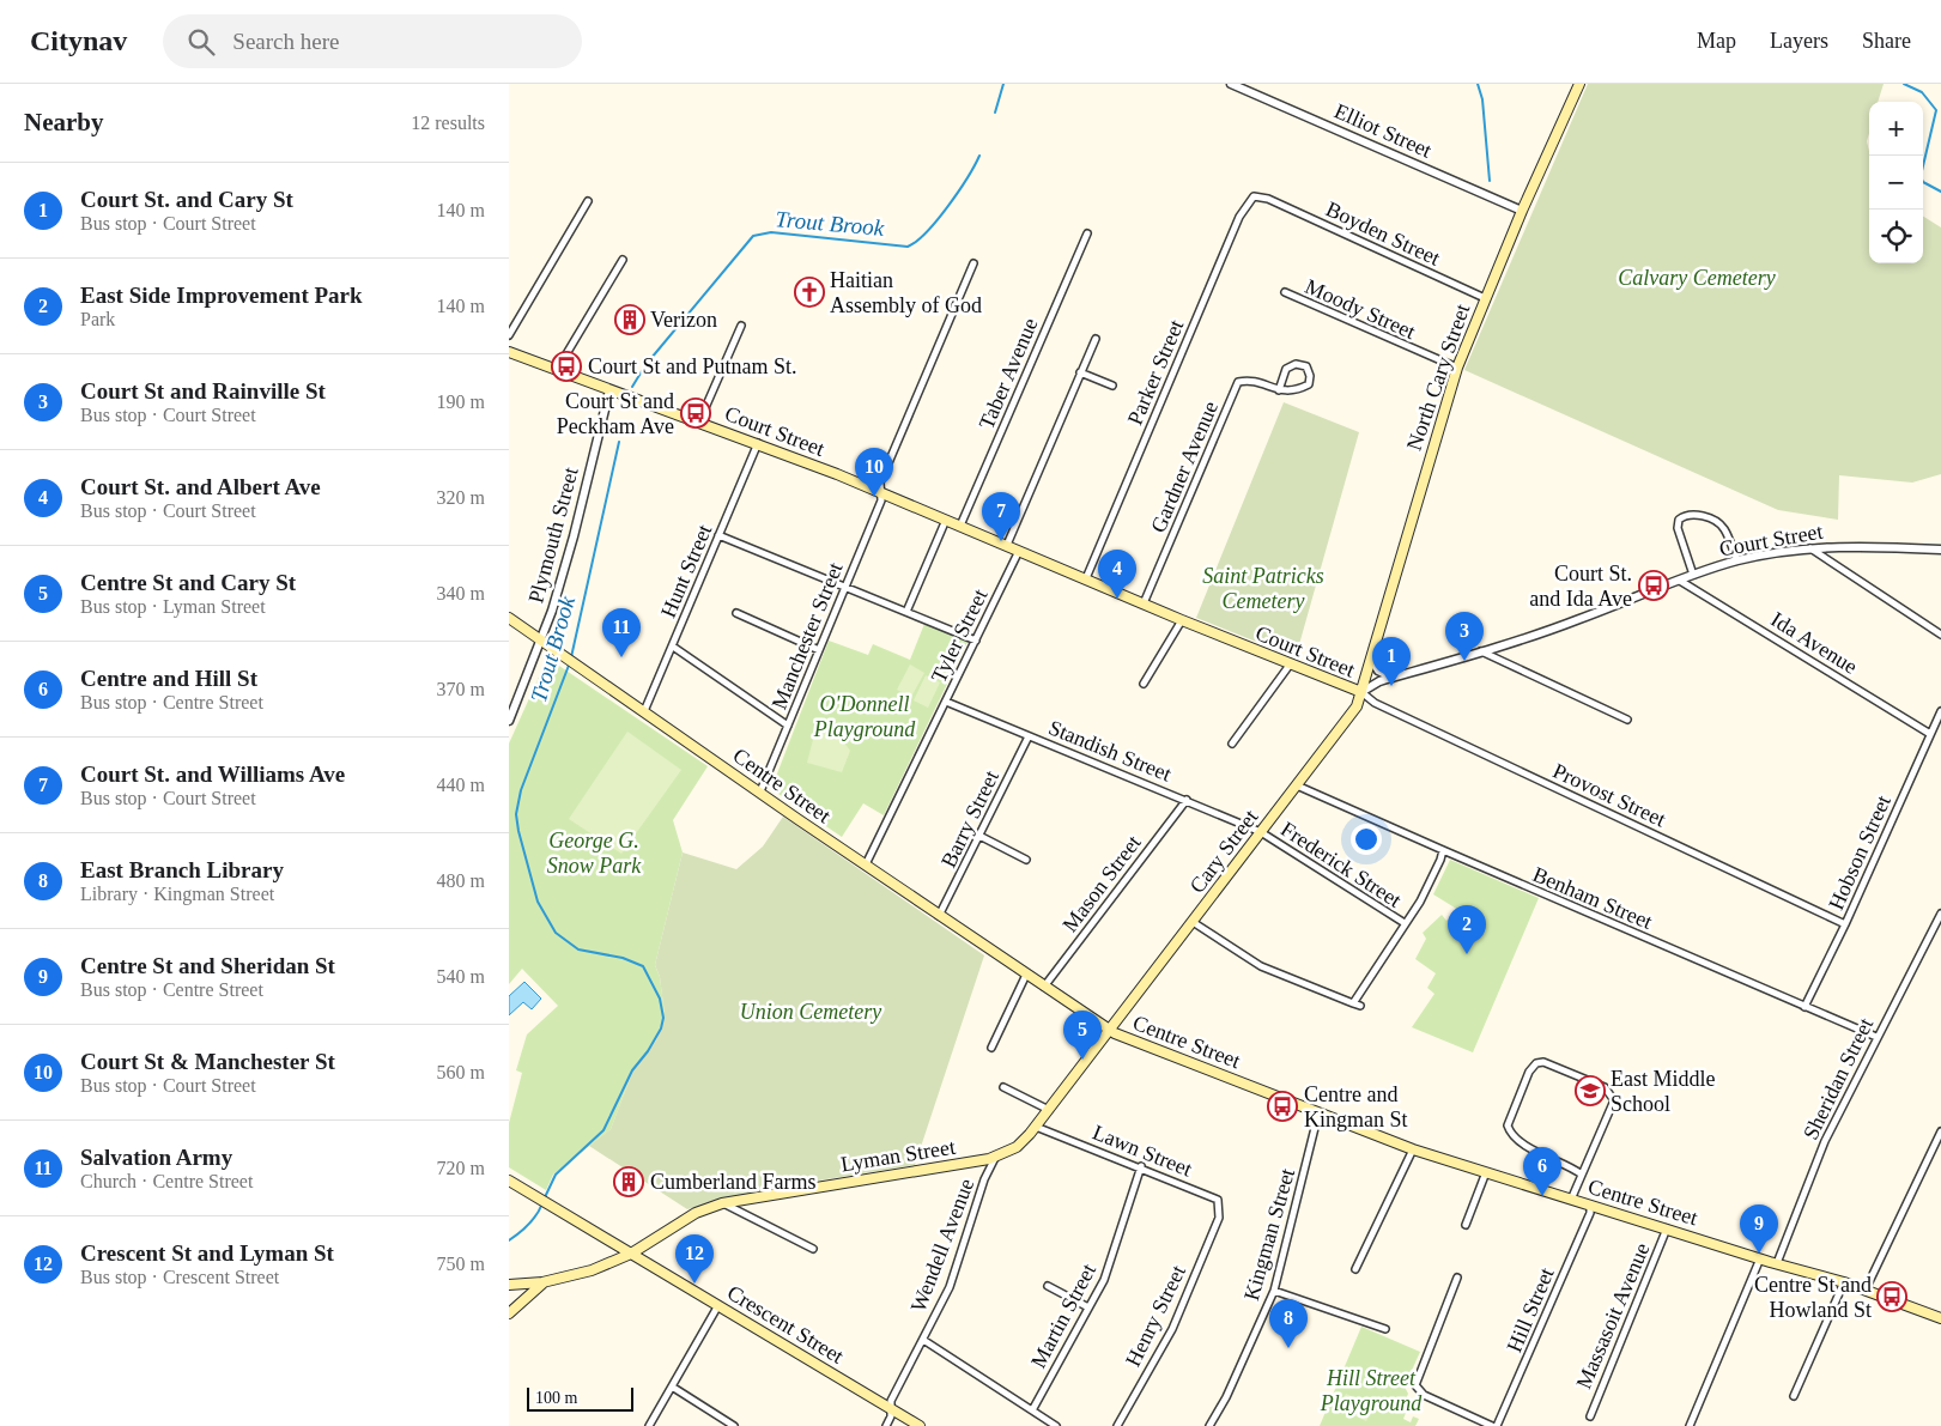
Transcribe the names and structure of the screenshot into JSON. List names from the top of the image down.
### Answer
{
  "streets": {
    "main road": [
      "North Cary Street",
      "Court Street",
      "Centre Street",
      "Cary Street",
      "Lyman Street",
      "Crescent Street"
    ],
    "street": [
      "Elliot Street",
      "Boyden Street",
      "Moody Street",
      "Parker Street",
      "Taber Avenue",
      "Gardner Avenue",
      "Plymouth Street",
      "Hunt Street",
      "Manchester Street",
      "Tyler Street",
      "Ida Avenue",
      "Standish Street",
      "Provost Street",
      "Barry Street",
      "Hobson Street",
      "Frederick Street",
      "Mason Street",
      "Benham Street",
      "Sheridan Street",
      "Lawn Street",
      "Kingman Street",
      "Wendell Avenue",
      "Hill Street",
      "Martin Street",
      "Henry Street",
      "Massasoit Avenue"
    ]
  },
  "crossings": [
    ["Elliot Street", "North Cary Street"],
    ["Boyden Street", "Parker Street"],
    ["Boyden Street", "North Cary Street"],
    ["Moody Street", "North Cary Street"],
    ["Parker Street", "Court Street"],
    ["Taber Avenue", "Court Street"],
    ["North Cary Street", "Court Street"],
    ["North Cary Street", "Provost Street"],
    ["North Cary Street", "Cary Street"],
    ["Court Street", "Gardner Avenue"],
    ["Court Street", "Plymouth Street"],
    ["Court Street", "Hunt Street"],
    ["Court Street", "Manchester Street"],
    ["Court Street", "Tyler Street"],
    ["Court Street", "Ida Avenue"],
    ["Court Street", "Provost Street"],
    ["Court Street", "Cary Street"],
    ["Plymouth Street", "Centre Street"],
    ["Hunt Street", "Centre Street"],
    ["Manchester Street", "Centre Street"],
    ["Tyler Street", "Standish Street"],
    ["Tyler Street", "Centre Street"],
    ["Ida Avenue", "Hobson Street"],
    ["Standish Street", "Barry Street"],
    ["Standish Street", "Cary Street"],
    ["Standish Street", "Frederick Street"],
    ["Standish Street", "Mason Street"],
    ["Centre Street", "Barry Street"],
    ["Centre Street", "Cary Street"],
    ["Centre Street", "Mason Street"],
    ["Centre Street", "Sheridan Street"],
    ["Centre Street", "Lyman Street"],
    ["Centre Street", "Kingman Street"],
    ["Centre Street", "Hill Street"],
    ["Centre Street", "Massasoit Avenue"],
    ["Provost Street", "Cary Street"],
    ["Provost Street", "Hobson Street"],
    ["Cary Street", "Frederick Street"],
    ["Cary Street", "Benham Street"],
    ["Cary Street", "Lyman Street"],
    ["Hobson Street", "Benham Street"],
    ["Benham Street", "Sheridan Street"],
    ["Lawn Street", "Lyman Street"],
    ["Lawn Street", "Martin Street"],
    ["Lawn Street", "Henry Street"],
    ["Lyman Street", "Wendell Avenue"],
    ["Lyman Street", "Crescent Street"],
    ["Wendell Avenue", "Crescent Street"]
  ],
  "water": ["Trout Brook"],
  "parks": [
    "Calvary Cemetery",
    "Saint Patricks Cemetery",
    "O'Donnell Playground",
    "George G. Snow Park",
    "Union Cemetery",
    "Hill Street Playground"
  ],
  "places": {
    "church": ["Haitian Assembly of God"],
    "building": ["Verizon", "Cumberland Farms"],
    "bus stop": [
      "Court St and Putnam St.",
      "Court St and Peckham Ave",
      "Court St. and Ida Ave",
      "Centre and Kingman St",
      "Centre St and Howland St"
    ],
    "school or university": ["East Middle School"]
  },
  "scale_bar": "100 m",
  "page": {
    "header": "Citynav",
    "search": "Search here",
    "nav": ["Map", "Layers", "Share"],
    "heading": ["Nearby", "12 results"],
    "map_buttons": ["+", "−"],
    "list": [
      {
        "mark": "1",
        "name": "Court St. and Cary St",
        "note": "Bus stop · Court Street",
        "value": "140 m"
      },
      {
        "mark": "2",
        "name": "East Side Improvement Park",
        "note": "Park",
        "value": "140 m"
      },
      {
        "mark": "3",
        "name": "Court St and Rainville St",
        "note": "Bus stop · Court Street",
        "value": "190 m"
      },
      {
        "mark": "4",
        "name": "Court St. and Albert Ave",
        "note": "Bus stop · Court Street",
        "value": "320 m"
      },
      {
        "mark": "5",
        "name": "Centre St and Cary St",
        "note": "Bus stop · Lyman Street",
        "value": "340 m"
      },
      {
        "mark": "6",
        "name": "Centre and Hill St",
        "note": "Bus stop · Centre Street",
        "value": "370 m"
      },
      {
        "mark": "7",
        "name": "Court St. and Williams Ave",
        "note": "Bus stop · Court Street",
        "value": "440 m"
      },
      {
        "mark": "8",
        "name": "East Branch Library",
        "note": "Library · Kingman Street",
        "value": "480 m"
      },
      {
        "mark": "9",
        "name": "Centre St and Sheridan St",
        "note": "Bus stop · Centre Street",
        "value": "540 m"
      },
      {
        "mark": "10",
        "name": "Court St & Manchester St",
        "note": "Bus stop · Court Street",
        "value": "560 m"
      },
      {
        "mark": "11",
        "name": "Salvation Army",
        "note": "Church · Centre Street",
        "value": "720 m"
      },
      {
        "mark": "12",
        "name": "Crescent St and Lyman St",
        "note": "Bus stop · Crescent Street",
        "value": "750 m"
      }
    ],
    "pins": [
      "10",
      "7",
      "4",
      "11",
      "3",
      "1",
      "2",
      "5",
      "6",
      "9",
      "12",
      "8"
    ],
    "scale": "100 m"
  }
}
